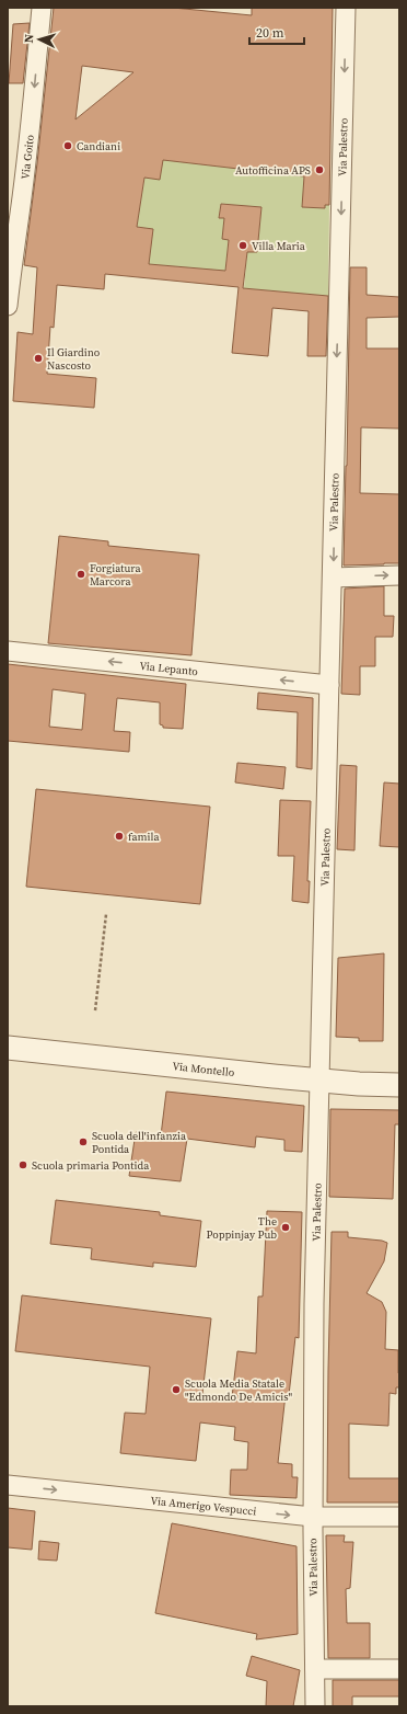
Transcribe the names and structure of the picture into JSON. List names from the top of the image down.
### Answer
{
  "streets": {
    "street": [
      "Via Palestro",
      "Via Goito",
      "Via Lepanto",
      "Via Montello",
      "Via Amerigo Vespucci"
    ]
  },
  "crossings": [
    ["Via Palestro", "Via Lepanto"],
    ["Via Palestro", "Via Montello"],
    ["Via Palestro", "Via Amerigo Vespucci"]
  ],
  "one_way": ["Via Goito", "Via Lepanto", "Via Amerigo Vespucci"],
  "places": [
    "Candiani",
    "Autofficina APS",
    "Villa Maria",
    "Il Giardino Nascosto",
    "Forgiatura Marcora",
    "famila",
    "Scuola dell'infanzia Pontida",
    "Scuola primaria Pontida",
    "The Poppinjay Pub",
    "Scuola Media Statale \"Edmondo De Amicis\""
  ],
  "scale_bar": "20 m",
  "north": "left"
}
